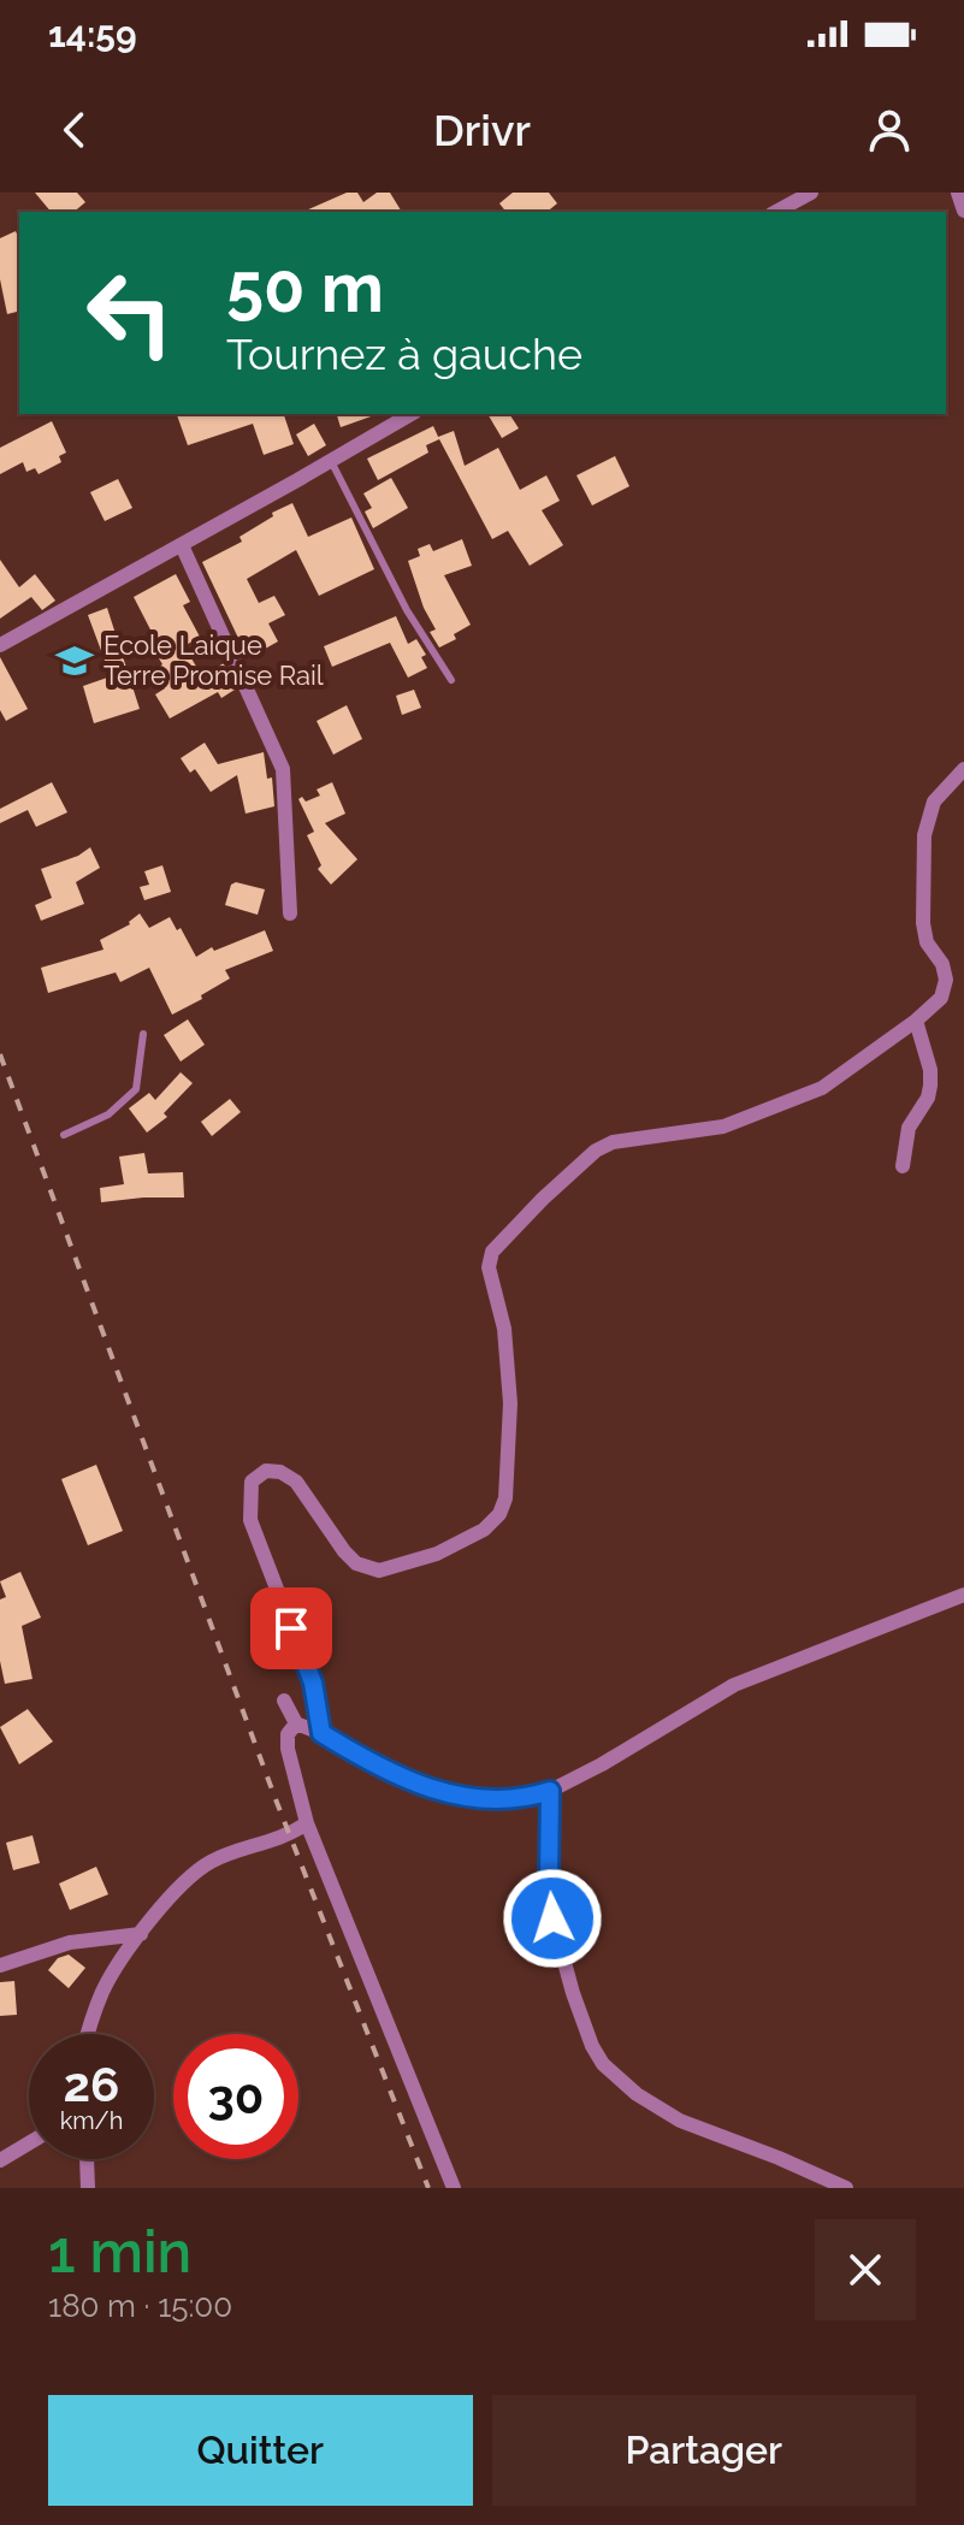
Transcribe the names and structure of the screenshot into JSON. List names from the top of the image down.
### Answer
{
  "places": {
    "school or university": ["Ecole Laique Terre Promise Rail"]
  },
  "page": {
    "status": "14:59",
    "header": "Drivr",
    "turn": ["50 m", "Tournez à gauche"],
    "speed": "26 km/h",
    "limit": "30",
    "heading": ["1 min", "180 m · 15:00"],
    "buttons": ["Quitter", "Partager"]
  }
}
